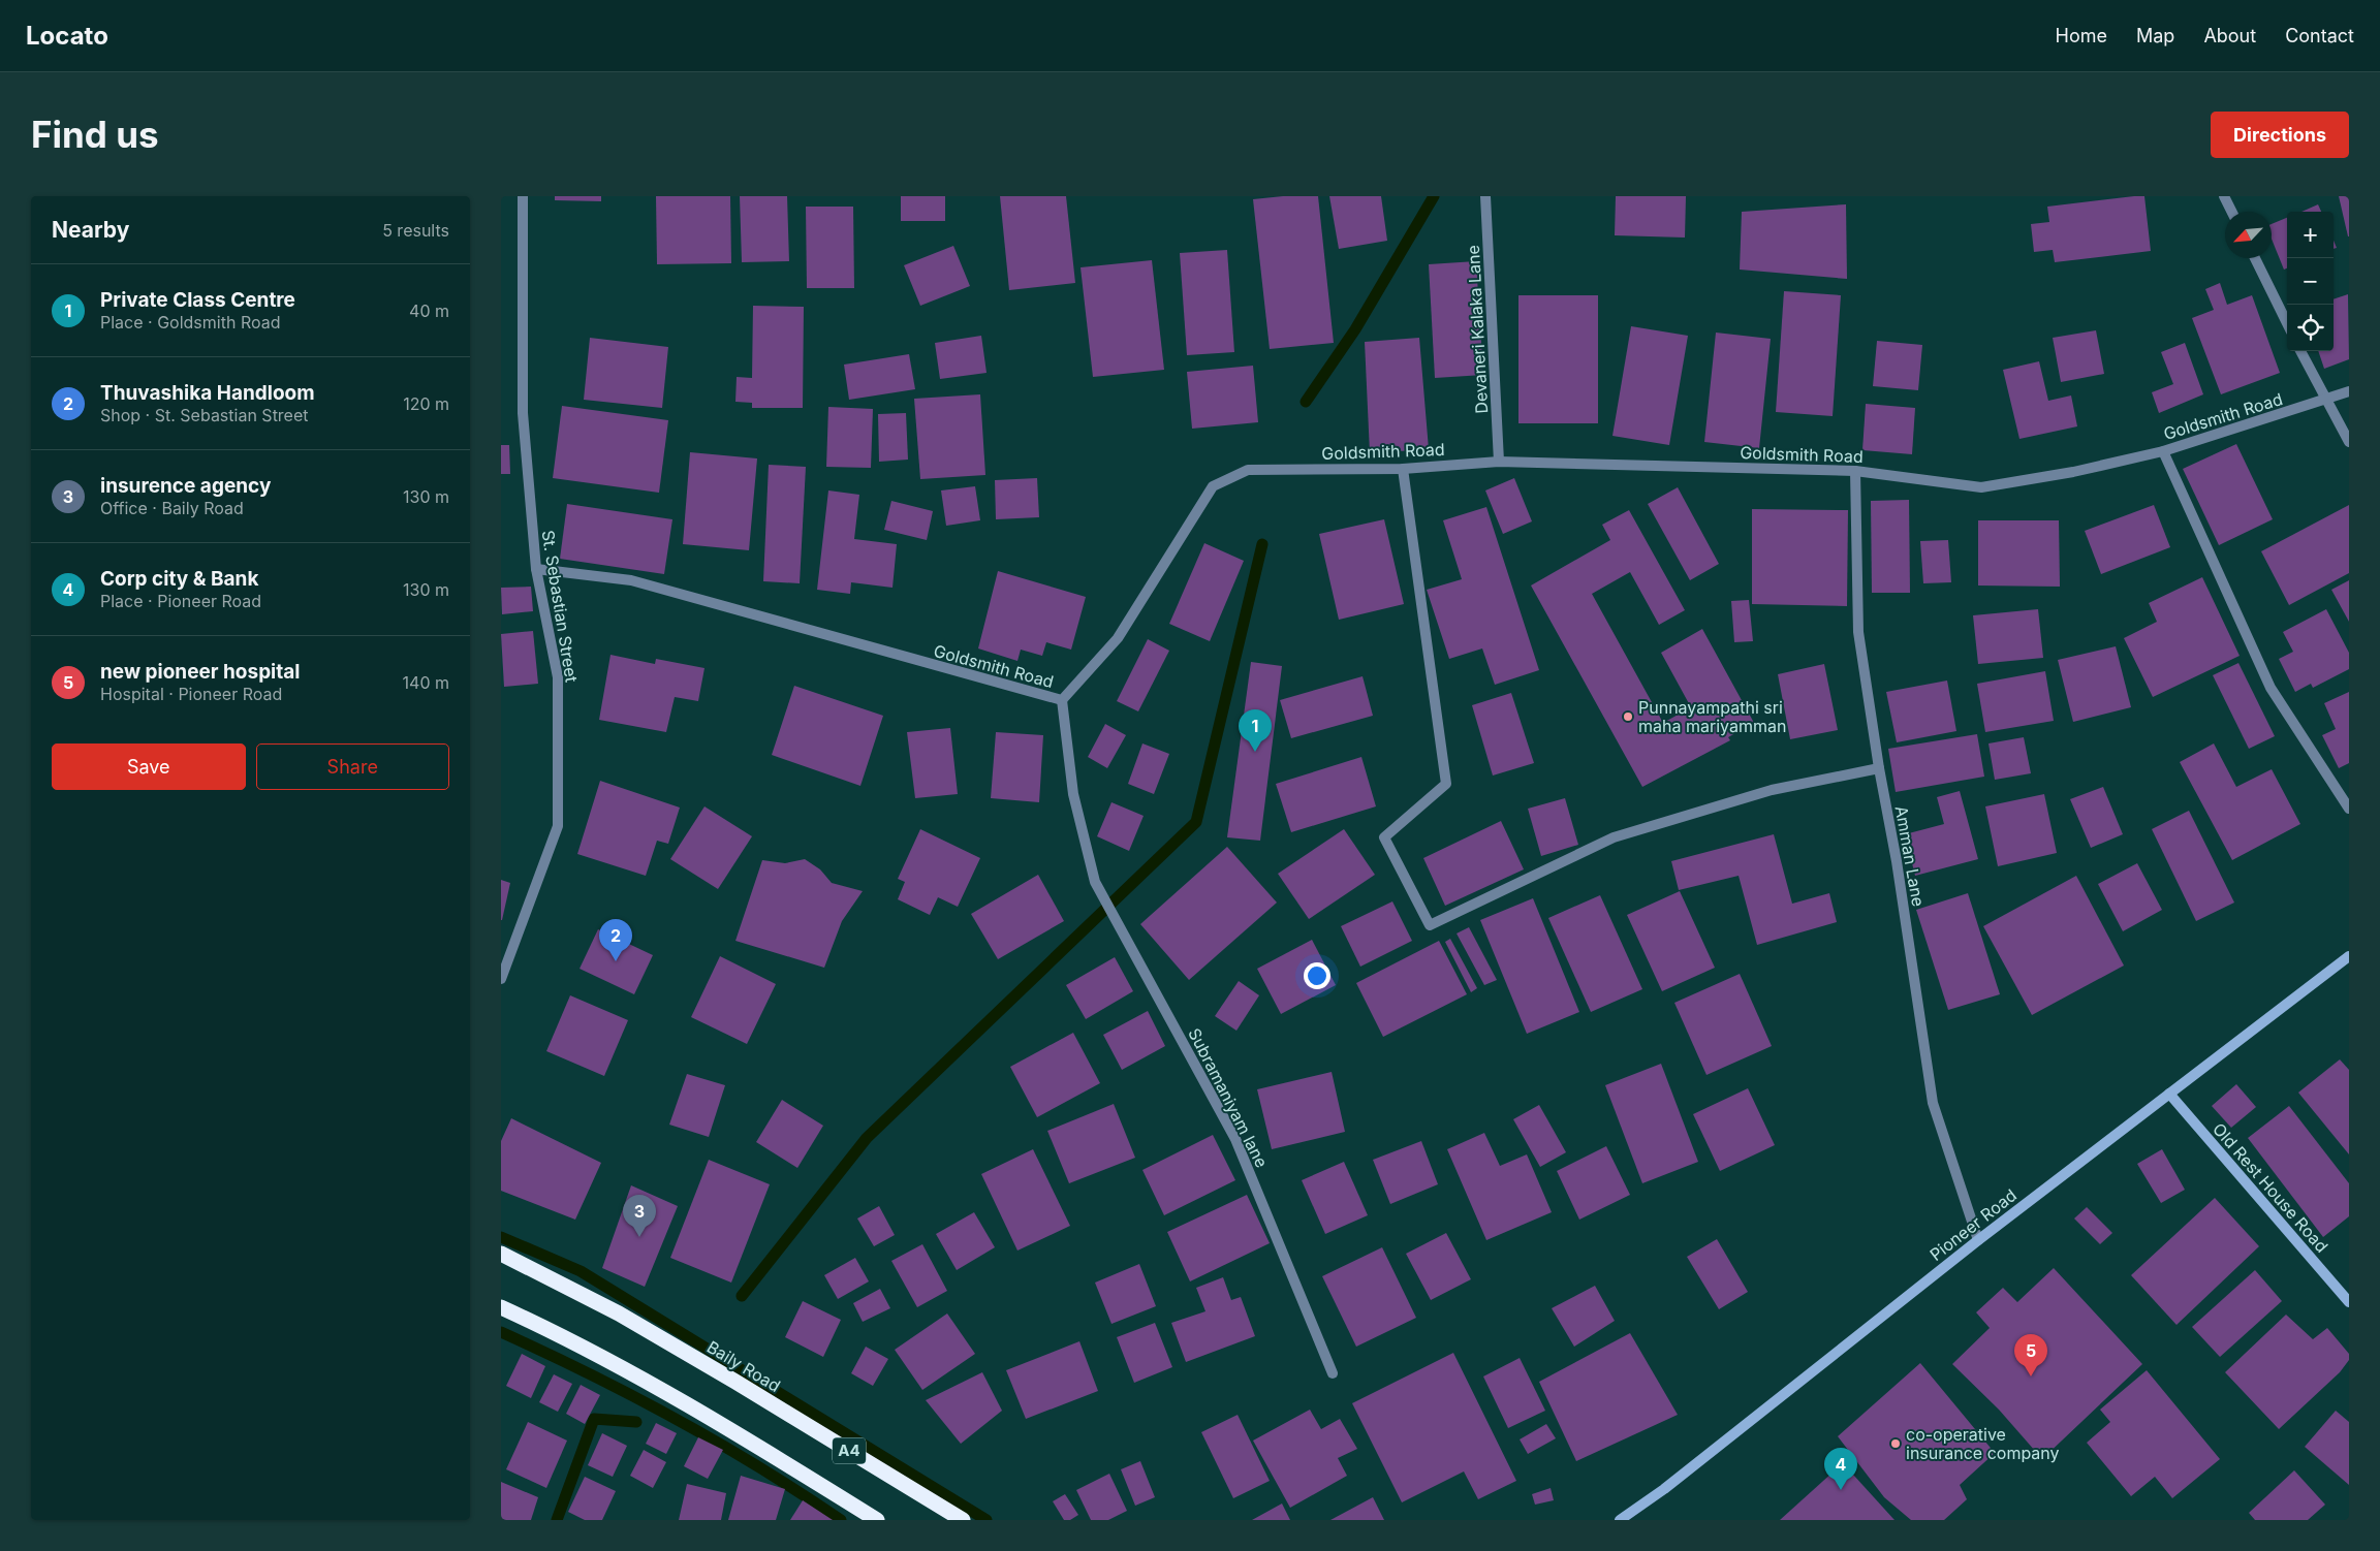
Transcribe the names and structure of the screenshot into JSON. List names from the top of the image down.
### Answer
{
  "streets": {
    "highway": ["Baily Road", "A4"],
    "main road": ["Old Rest House Road", "Pioneer Road"],
    "street": [
      "Devaneri Kalaka Lane",
      "Goldsmith Road",
      "St. Sebastian Street",
      "Amman Lane",
      "Subramaniyam lane"
    ]
  },
  "crossings": [
    ["Devaneri Kalaka Lane", "Goldsmith Road"],
    ["Goldsmith Road", "St. Sebastian Street"],
    ["Goldsmith Road", "Amman Lane"],
    ["Goldsmith Road", "Subramaniyam lane"],
    ["Amman Lane", "Pioneer Road"],
    ["Old Rest House Road", "Pioneer Road"]
  ],
  "places": ["Punnayampathi sri maha mariyamman", "co-operative insurance company"],
  "north": "bottom left",
  "page": {
    "header": "Locato",
    "nav": [
      "Home",
      "Map",
      "About",
      "Contact"
    ],
    "buttons": [
      "Directions",
      ["Save", "Share"]
    ],
    "title": "Find us",
    "heading": ["Nearby", "5 results"],
    "map_buttons": ["+", "−"],
    "list": [
      {
        "mark": "1",
        "name": "Private Class Centre",
        "note": "Place · Goldsmith Road",
        "value": "40 m"
      },
      {
        "mark": "2",
        "name": "Thuvashika Handloom",
        "note": "Shop · St. Sebastian Street",
        "value": "120 m"
      },
      {
        "mark": "3",
        "name": "insurence agency",
        "note": "Office · Baily Road",
        "value": "130 m"
      },
      {
        "mark": "4",
        "name": "Corp city & Bank",
        "note": "Place · Pioneer Road",
        "value": "130 m"
      },
      {
        "mark": "5",
        "name": "new pioneer hospital",
        "note": "Hospital · Pioneer Road",
        "value": "140 m"
      }
    ],
    "pins": [
      "1",
      "2",
      "3",
      "5",
      "4"
    ]
  }
}
